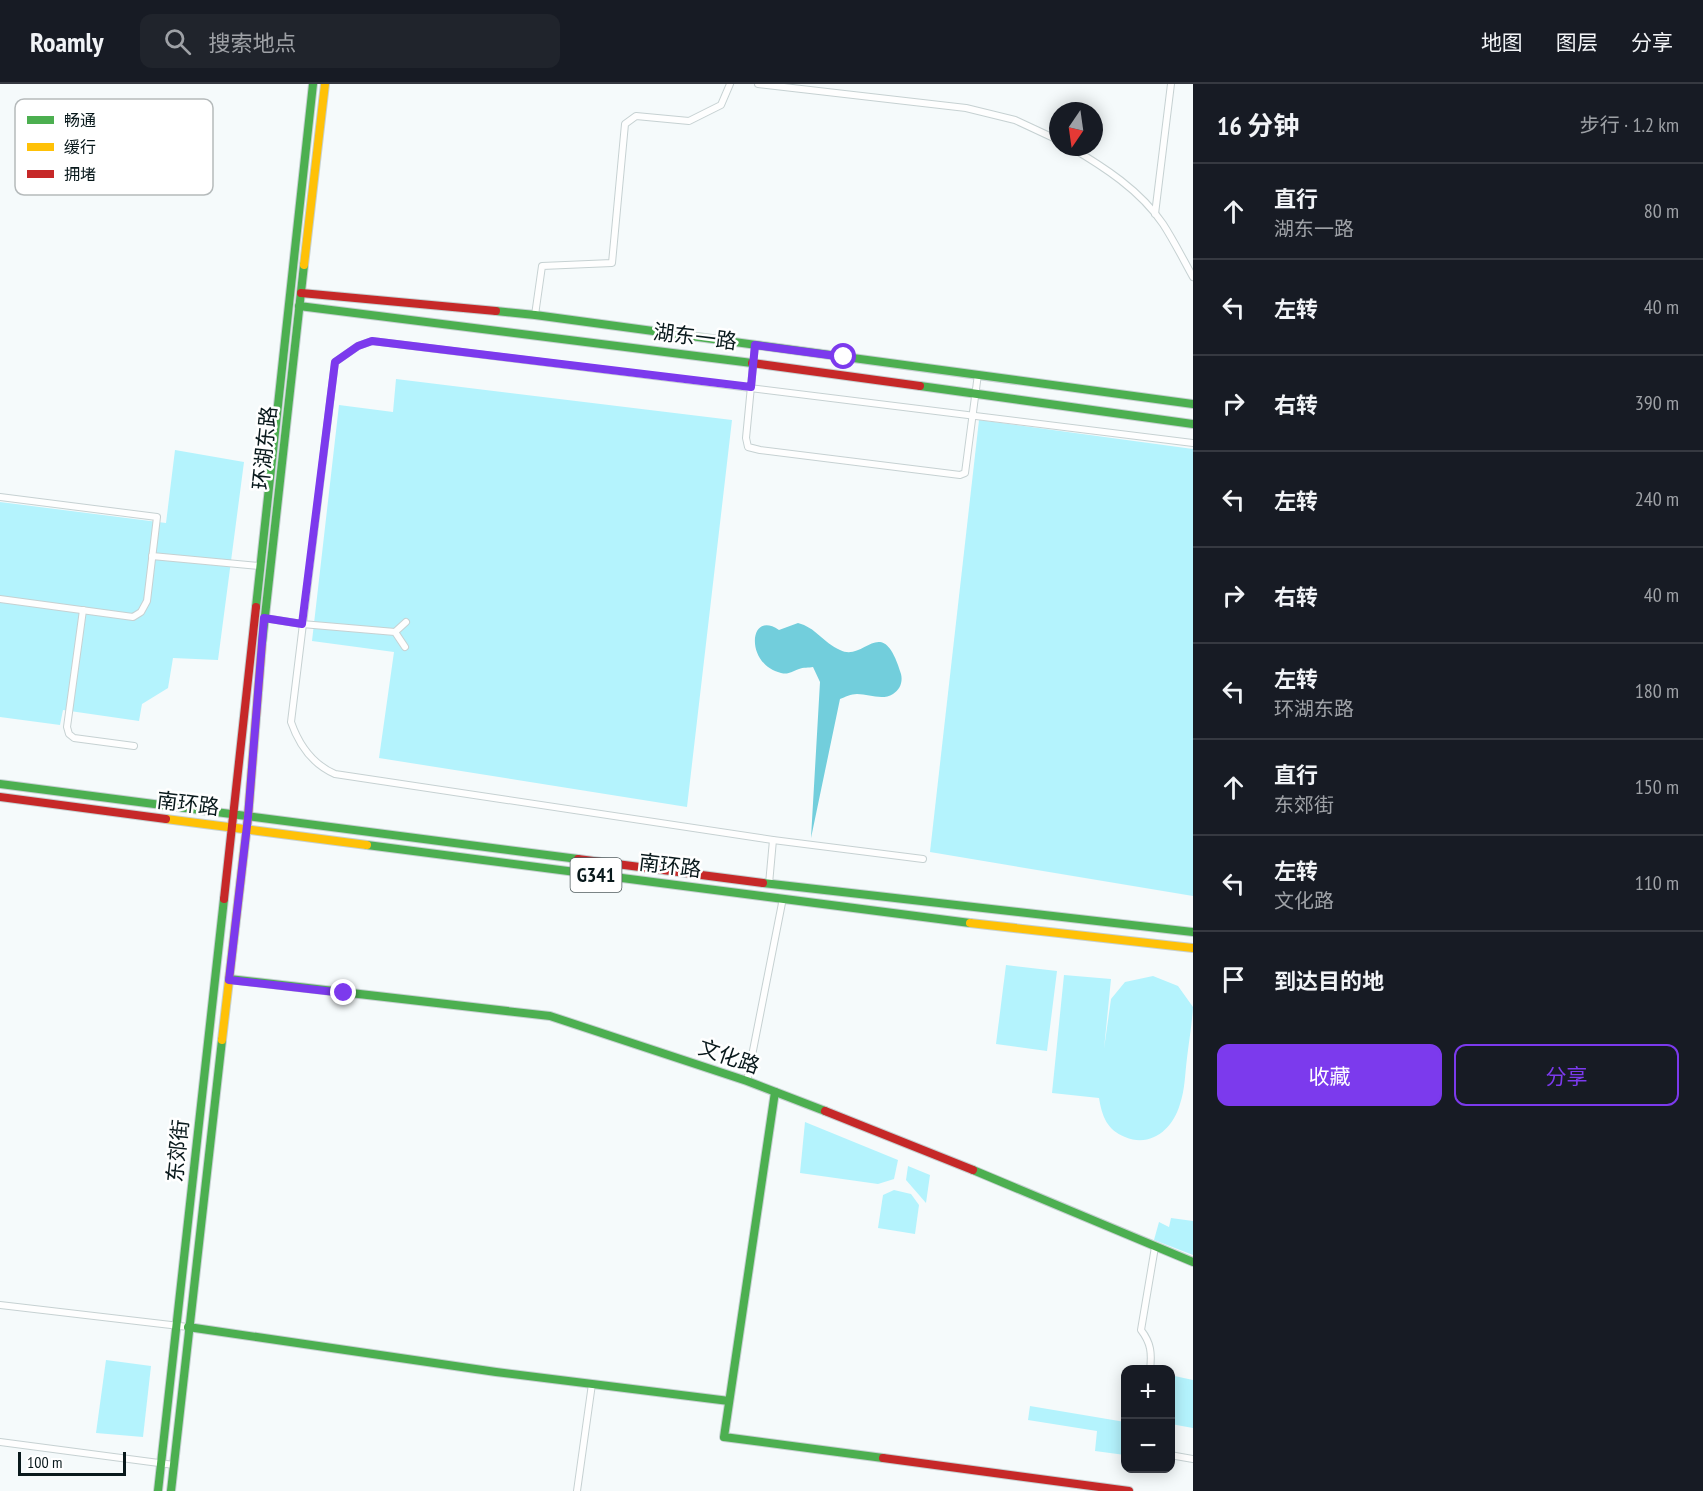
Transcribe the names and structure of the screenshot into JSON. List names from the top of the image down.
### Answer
{
  "streets": {
    "main road": [
      "湖东一路",
      "环湖东路",
      "南环路",
      "G341",
      "文化路",
      "东郊街"
    ]
  },
  "crossings": [
    ["湖东一路", "环湖东路"],
    ["环湖东路", "南环路"],
    ["环湖东路", "东郊街"],
    ["南环路", "东郊街"],
    ["文化路", "东郊街"]
  ],
  "legend": ["畅通", "缓行", "拥堵"],
  "scale_bar": "100 m",
  "north": "bottom",
  "page": {
    "header": "Roamly",
    "search": "搜索地点",
    "nav": ["地图", "图层", "分享"],
    "heading": ["16 分钟", "步行 · 1.2 km"],
    "list": [
      ["直行", "湖东一路", "80 m"],
      ["左转", "40 m"],
      ["右转", "390 m"],
      ["左转", "240 m"],
      ["右转", "40 m"],
      ["左转", "环湖东路", "180 m"],
      ["直行", "东郊街", "150 m"],
      ["左转", "文化路", "110 m"],
      "到达目的地"
    ],
    "buttons": ["收藏", "分享"],
    "map_buttons": ["+", "−"],
    "scale": "100 m"
  }
}
